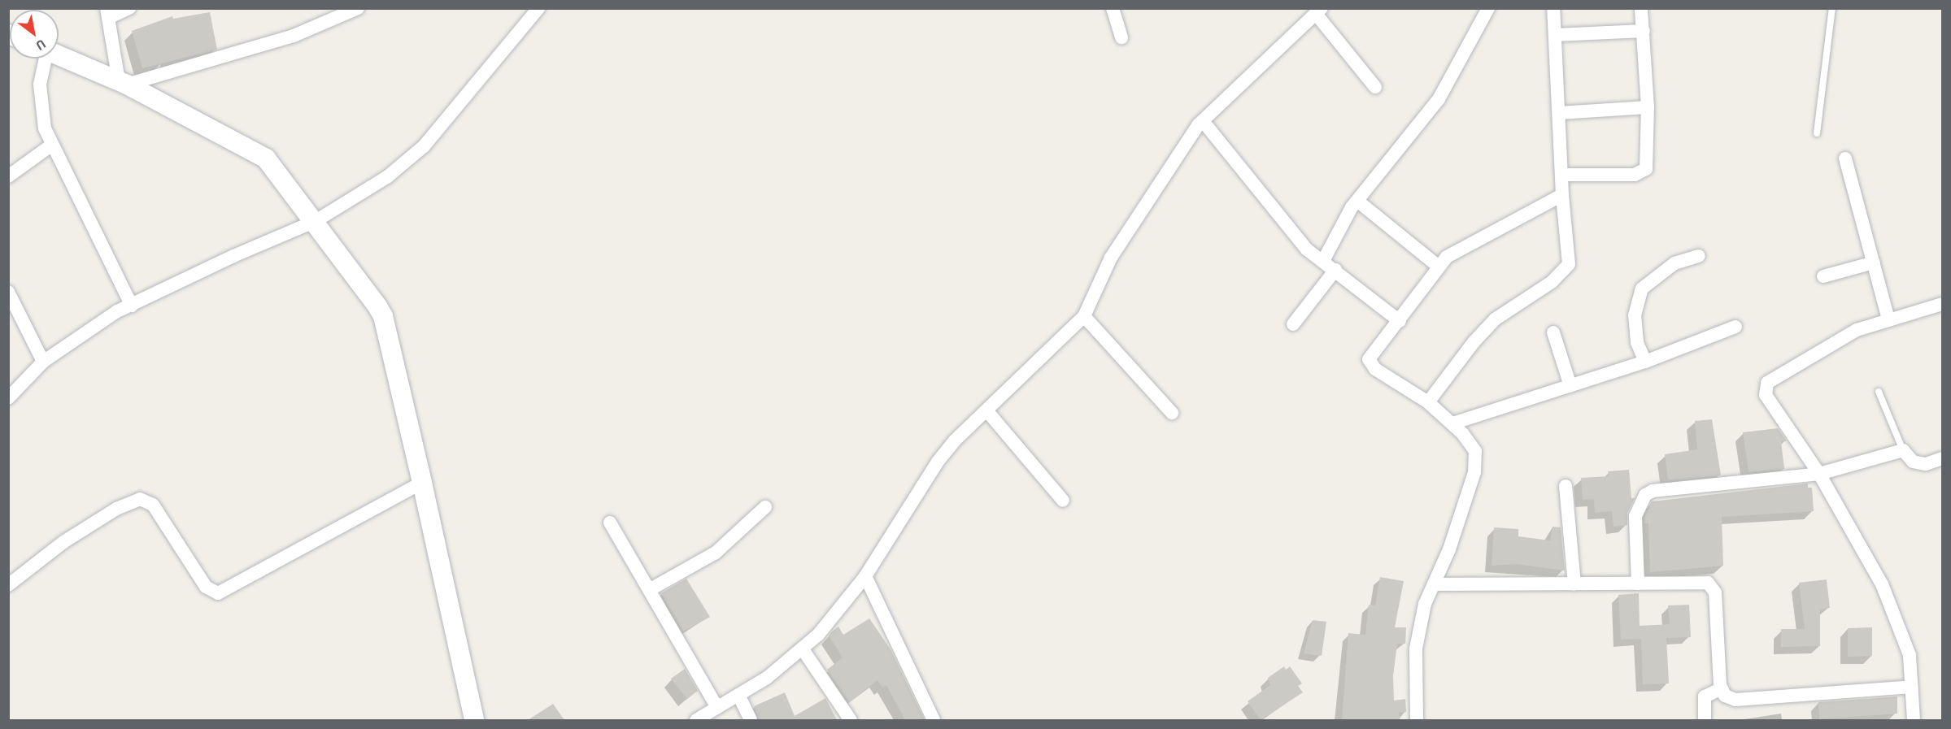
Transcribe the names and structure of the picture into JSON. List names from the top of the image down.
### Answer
{
  "north": "bottom right"
}
